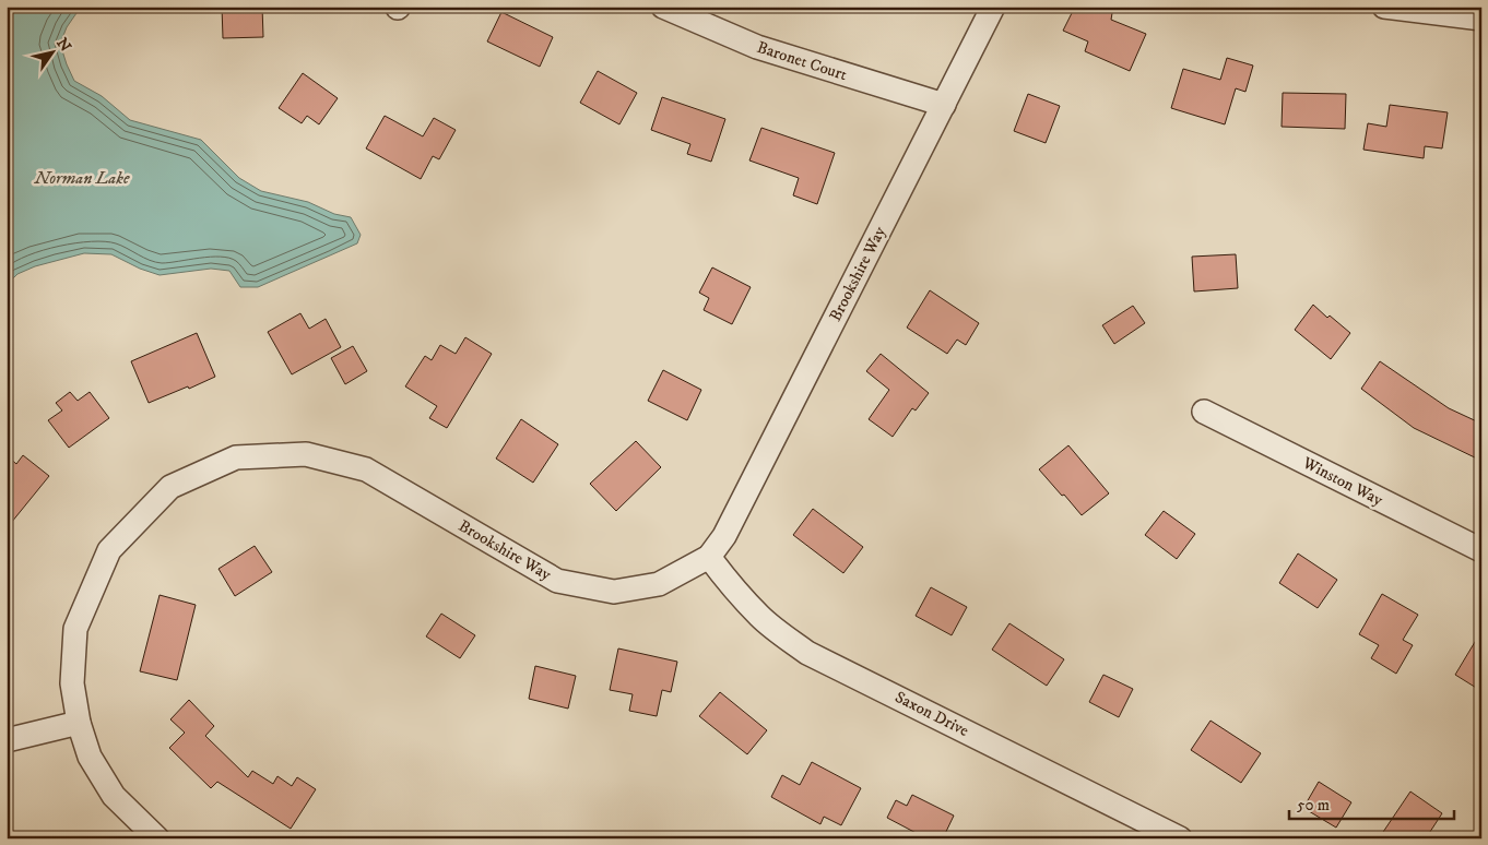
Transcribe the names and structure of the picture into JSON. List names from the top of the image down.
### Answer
{
  "streets": {
    "street": [
      "Baronet Court",
      "Brookshire Way",
      "Winston Way",
      "Saxon Drive"
    ]
  },
  "crossings": [
    ["Baronet Court", "Brookshire Way"],
    ["Brookshire Way", "Saxon Drive"]
  ],
  "water": ["Norman Lake"],
  "scale_bar": "50 m",
  "north": "top right"
}
